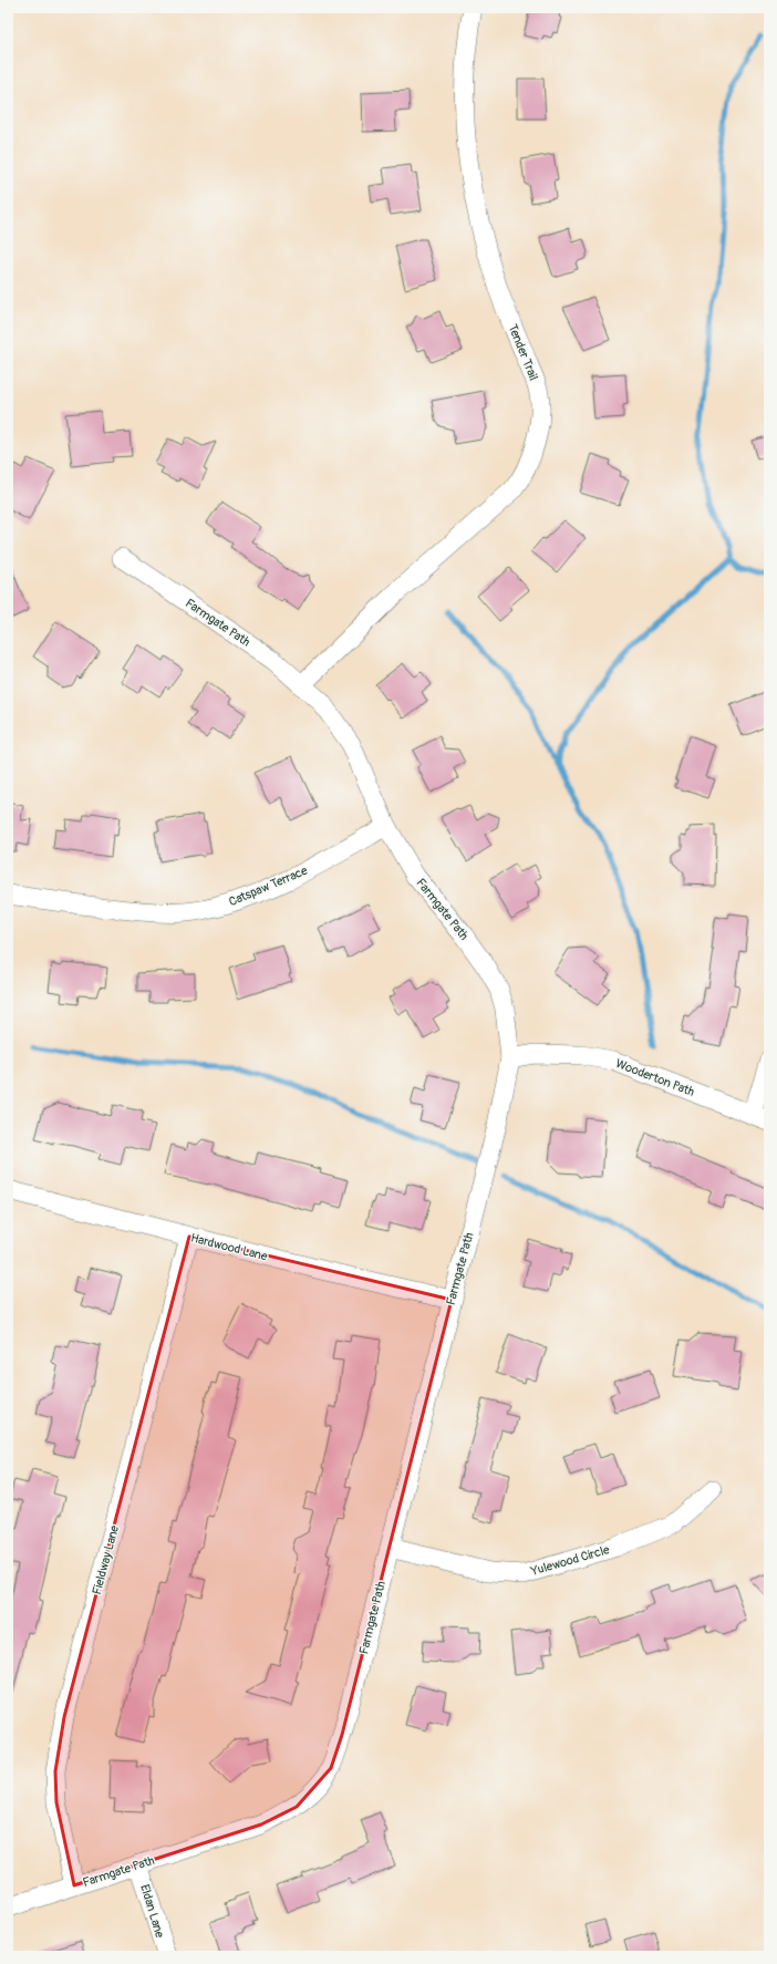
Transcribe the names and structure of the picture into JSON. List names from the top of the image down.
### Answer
{
  "streets": {
    "street": [
      "Tender Trail",
      "Farmgate Path",
      "Catspaw Terrace",
      "Wooderton Path",
      "Hardwood Lane",
      "Fieldway Lane",
      "Yulewood Circle",
      "Eldan Lane"
    ]
  },
  "crossings": [
    ["Tender Trail", "Farmgate Path"],
    ["Farmgate Path", "Catspaw Terrace"],
    ["Farmgate Path", "Wooderton Path"],
    ["Farmgate Path", "Hardwood Lane"],
    ["Farmgate Path", "Fieldway Lane"],
    ["Farmgate Path", "Yulewood Circle"],
    ["Farmgate Path", "Eldan Lane"],
    ["Hardwood Lane", "Fieldway Lane"]
  ]
}
